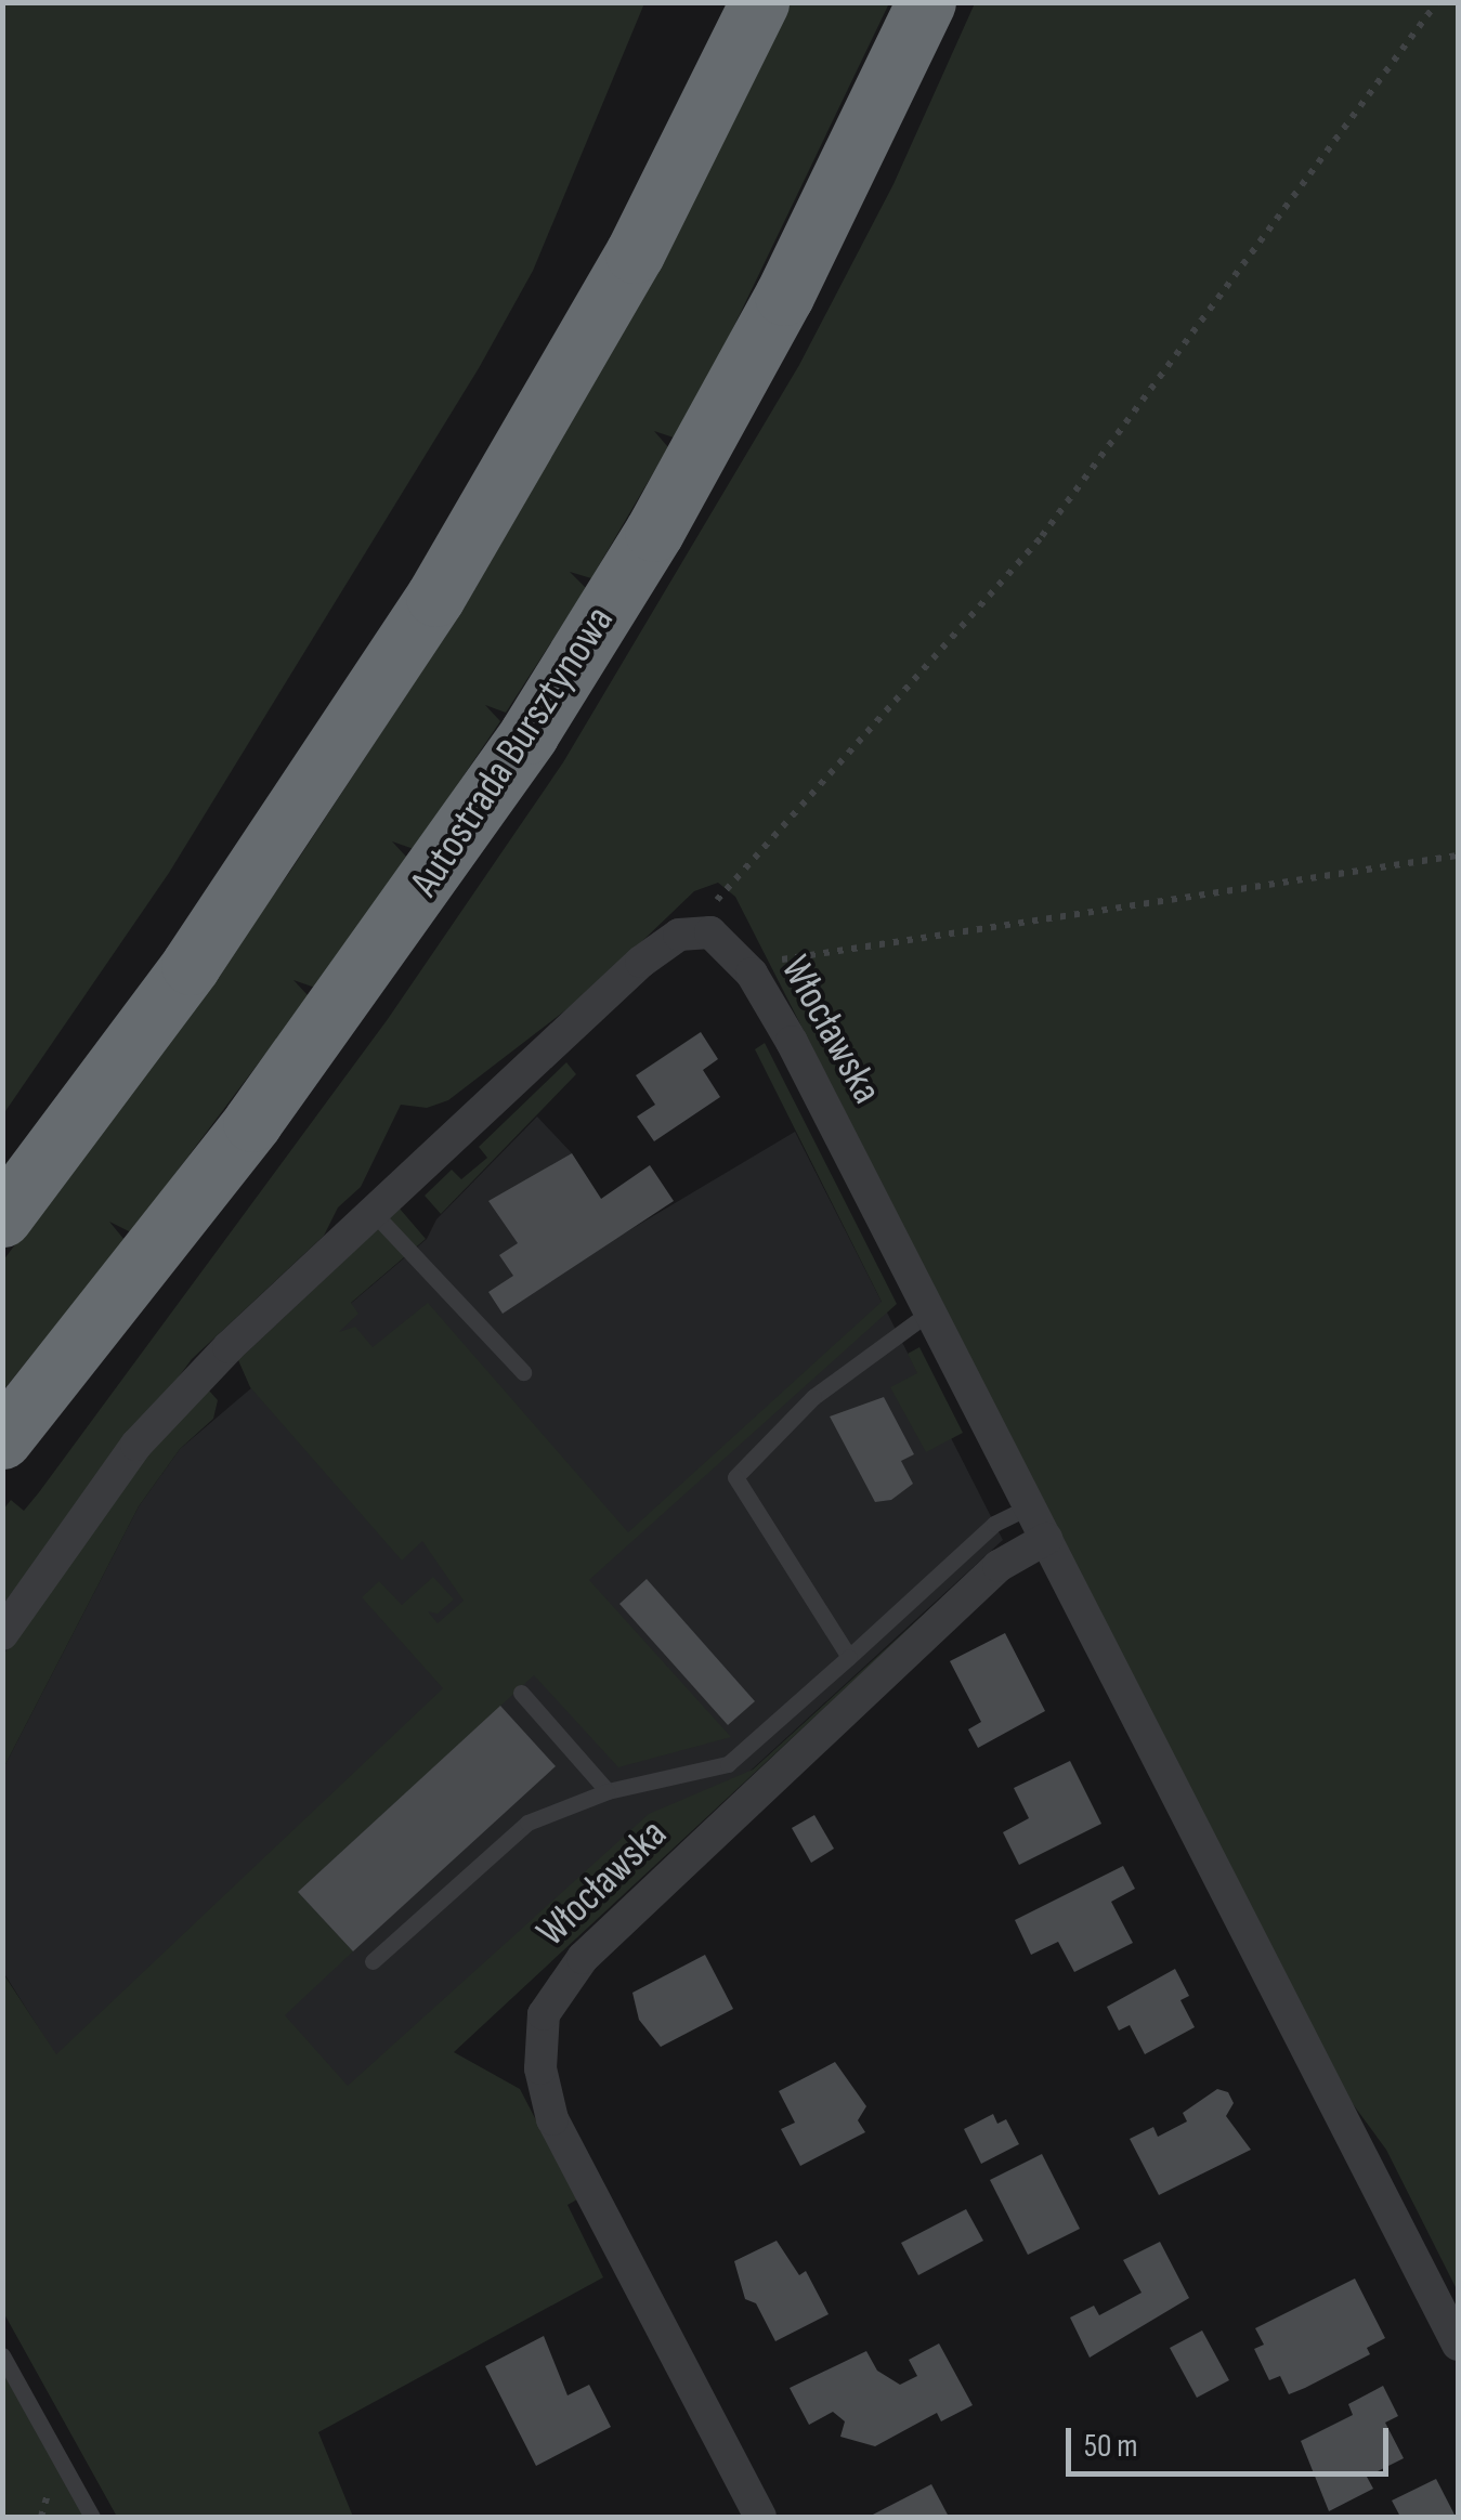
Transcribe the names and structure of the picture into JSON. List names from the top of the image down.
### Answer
{
  "streets": {
    "highway": ["Autostrada Bursztynowa"],
    "street": ["Włocławska"]
  },
  "scale_bar": "50 m"
}
